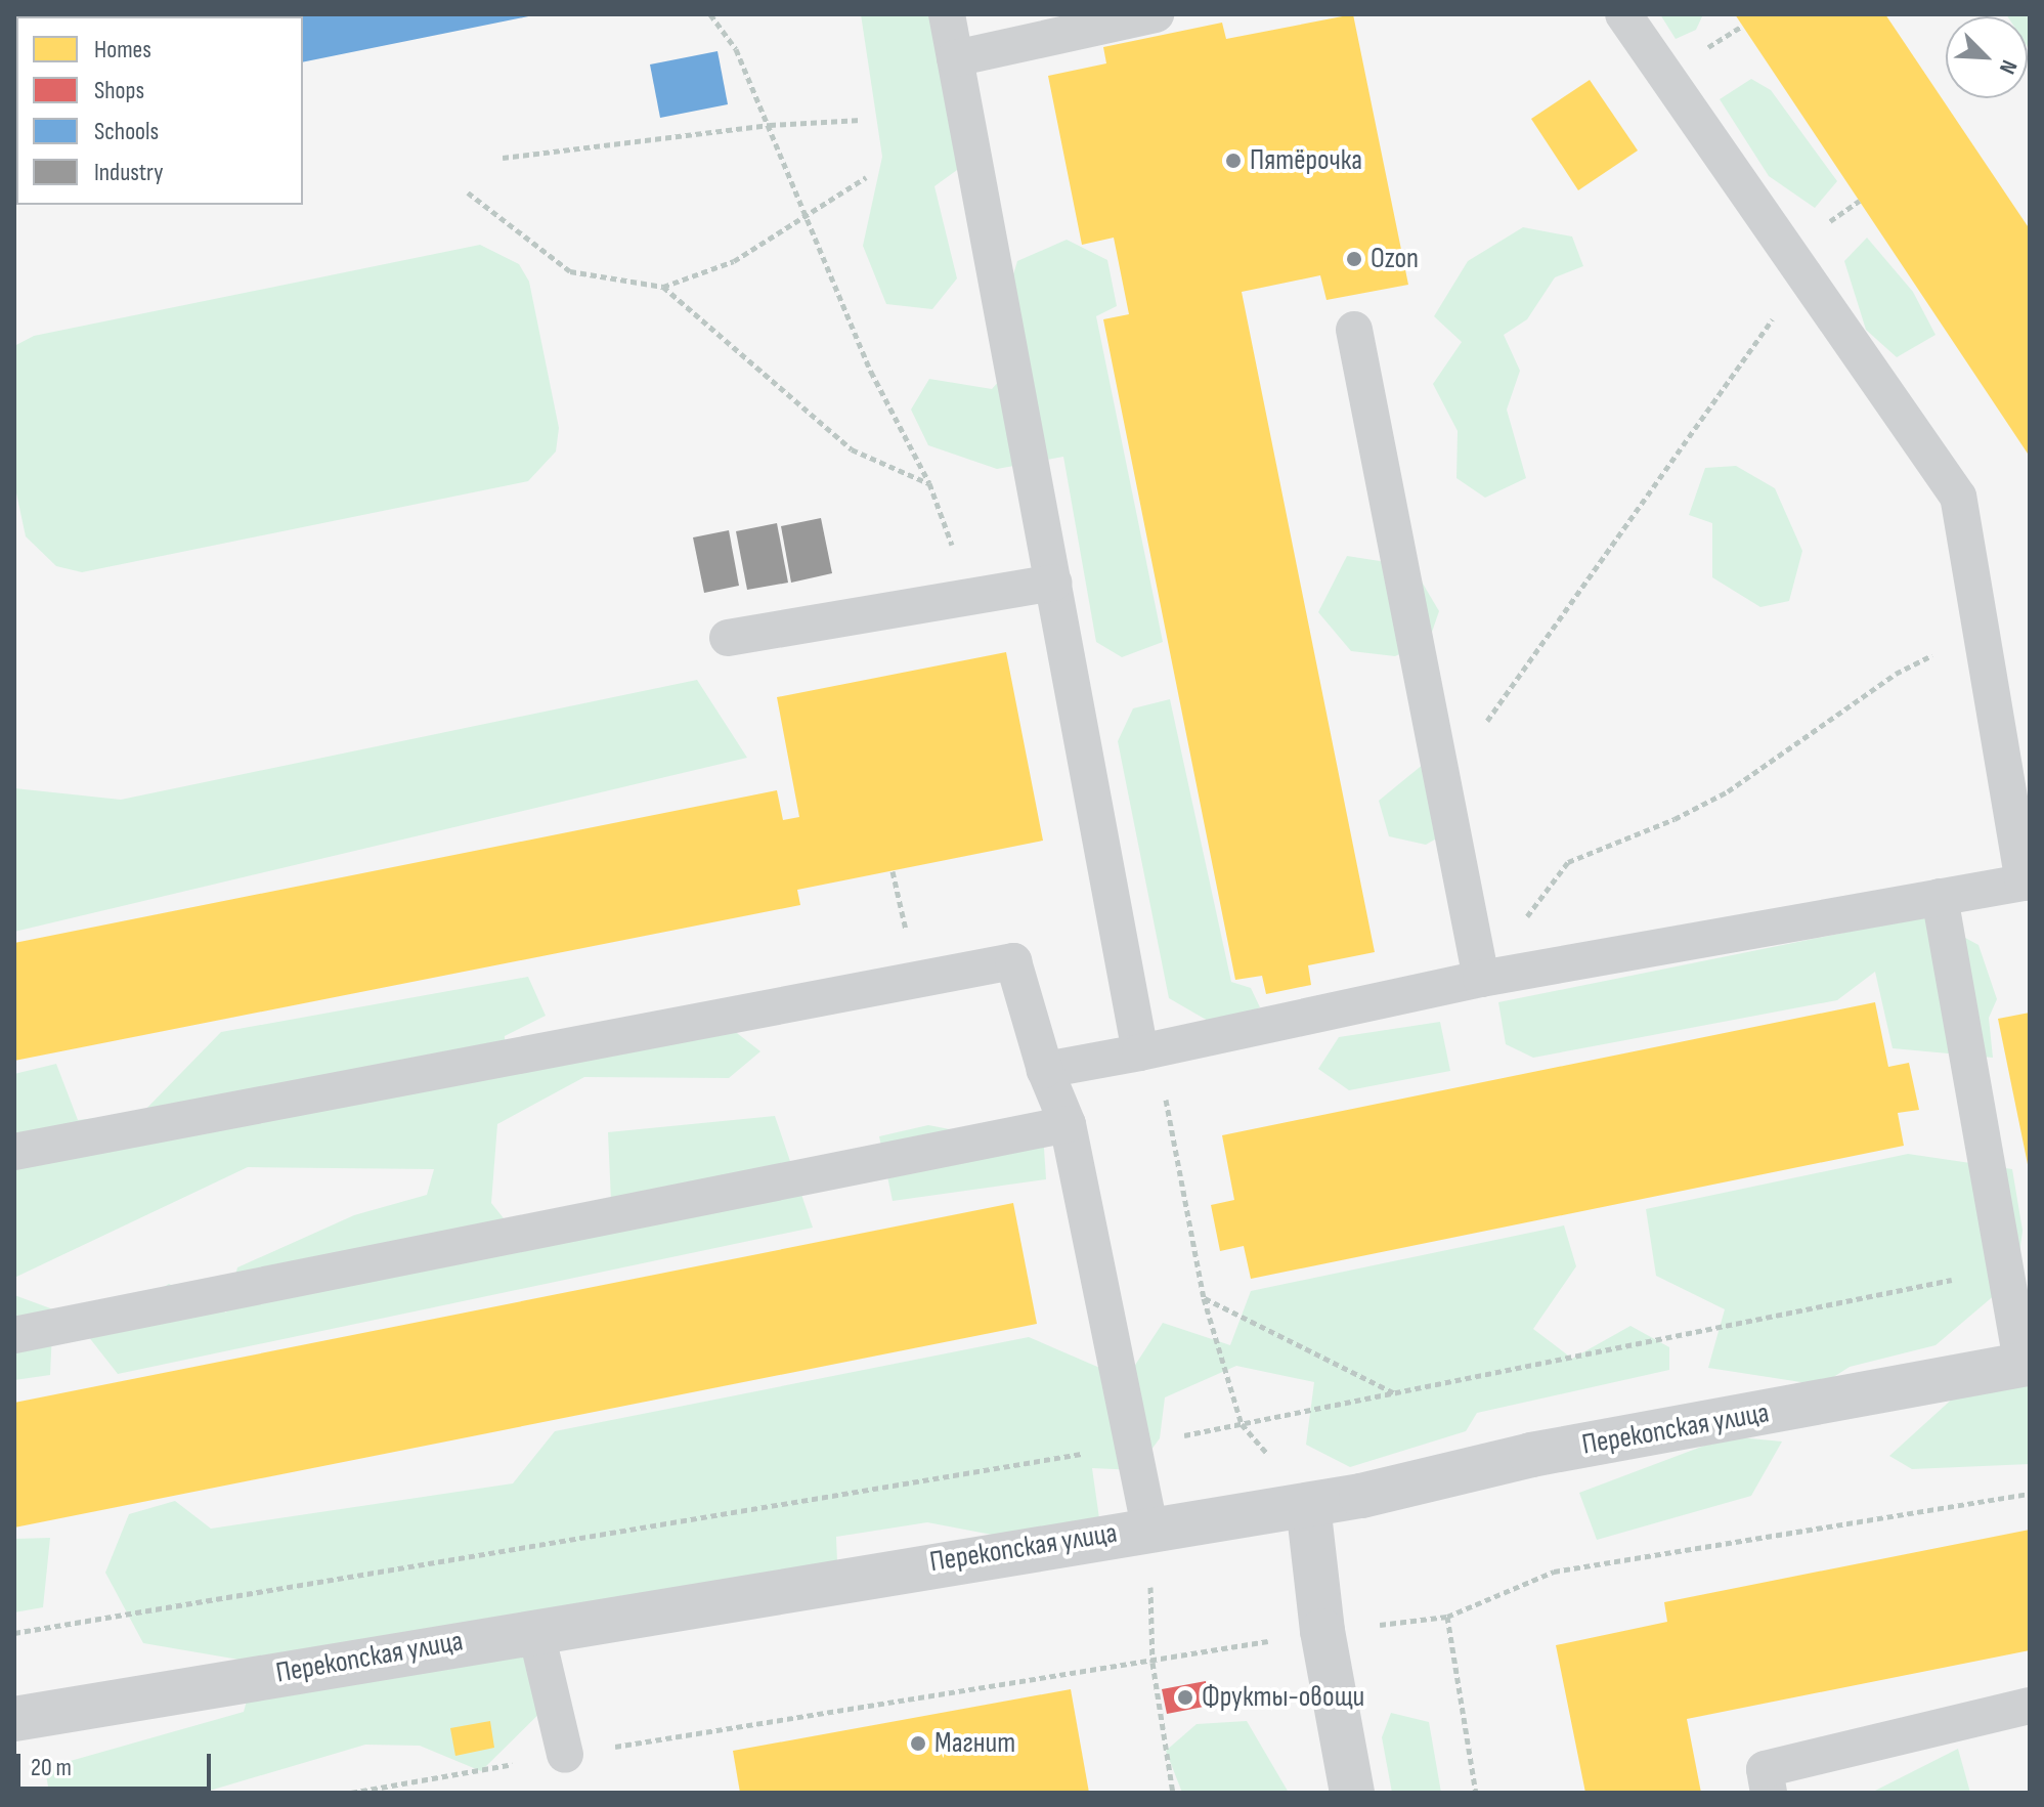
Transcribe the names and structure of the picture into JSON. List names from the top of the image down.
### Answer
{
  "streets": {
    "street": ["Перекопская улица"]
  },
  "places": [
    "Пятёрочка",
    "Ozon",
    "Фрукты-овощи",
    "Магнит"
  ],
  "legend": [
    "Homes",
    "Shops",
    "Schools",
    "Industry"
  ],
  "scale_bar": "20 m",
  "north": "bottom right"
}
